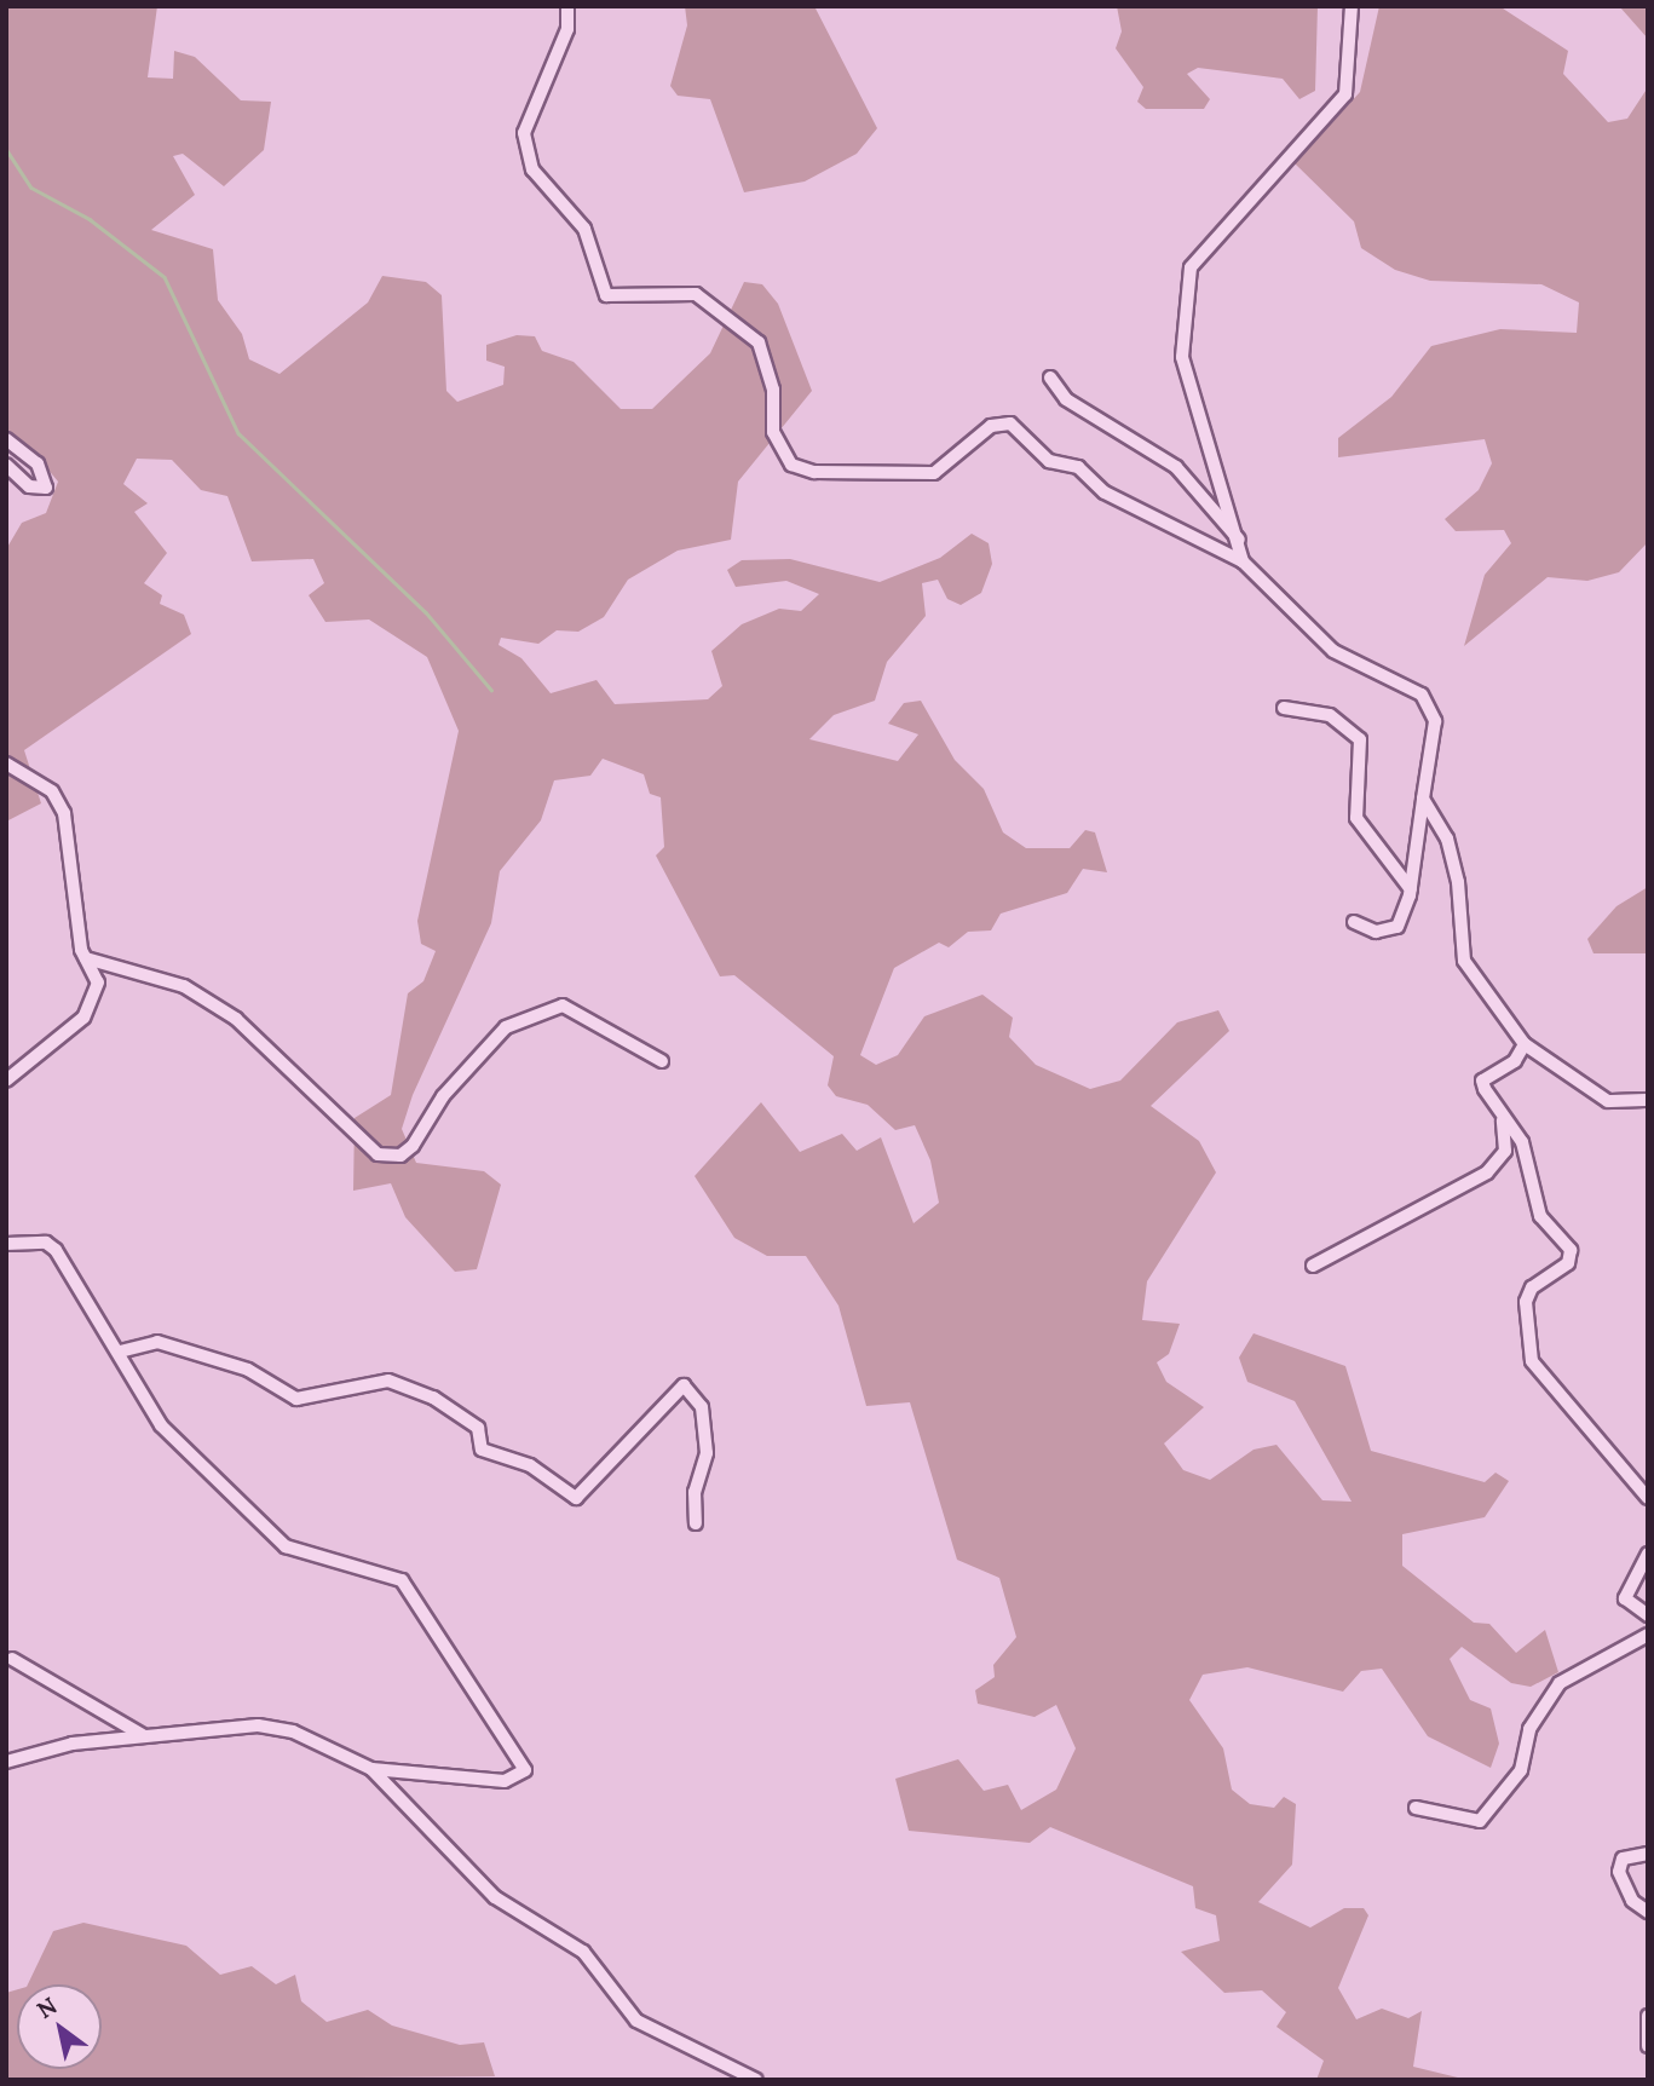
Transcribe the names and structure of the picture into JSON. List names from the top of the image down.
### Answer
{
  "north": "top left"
}
